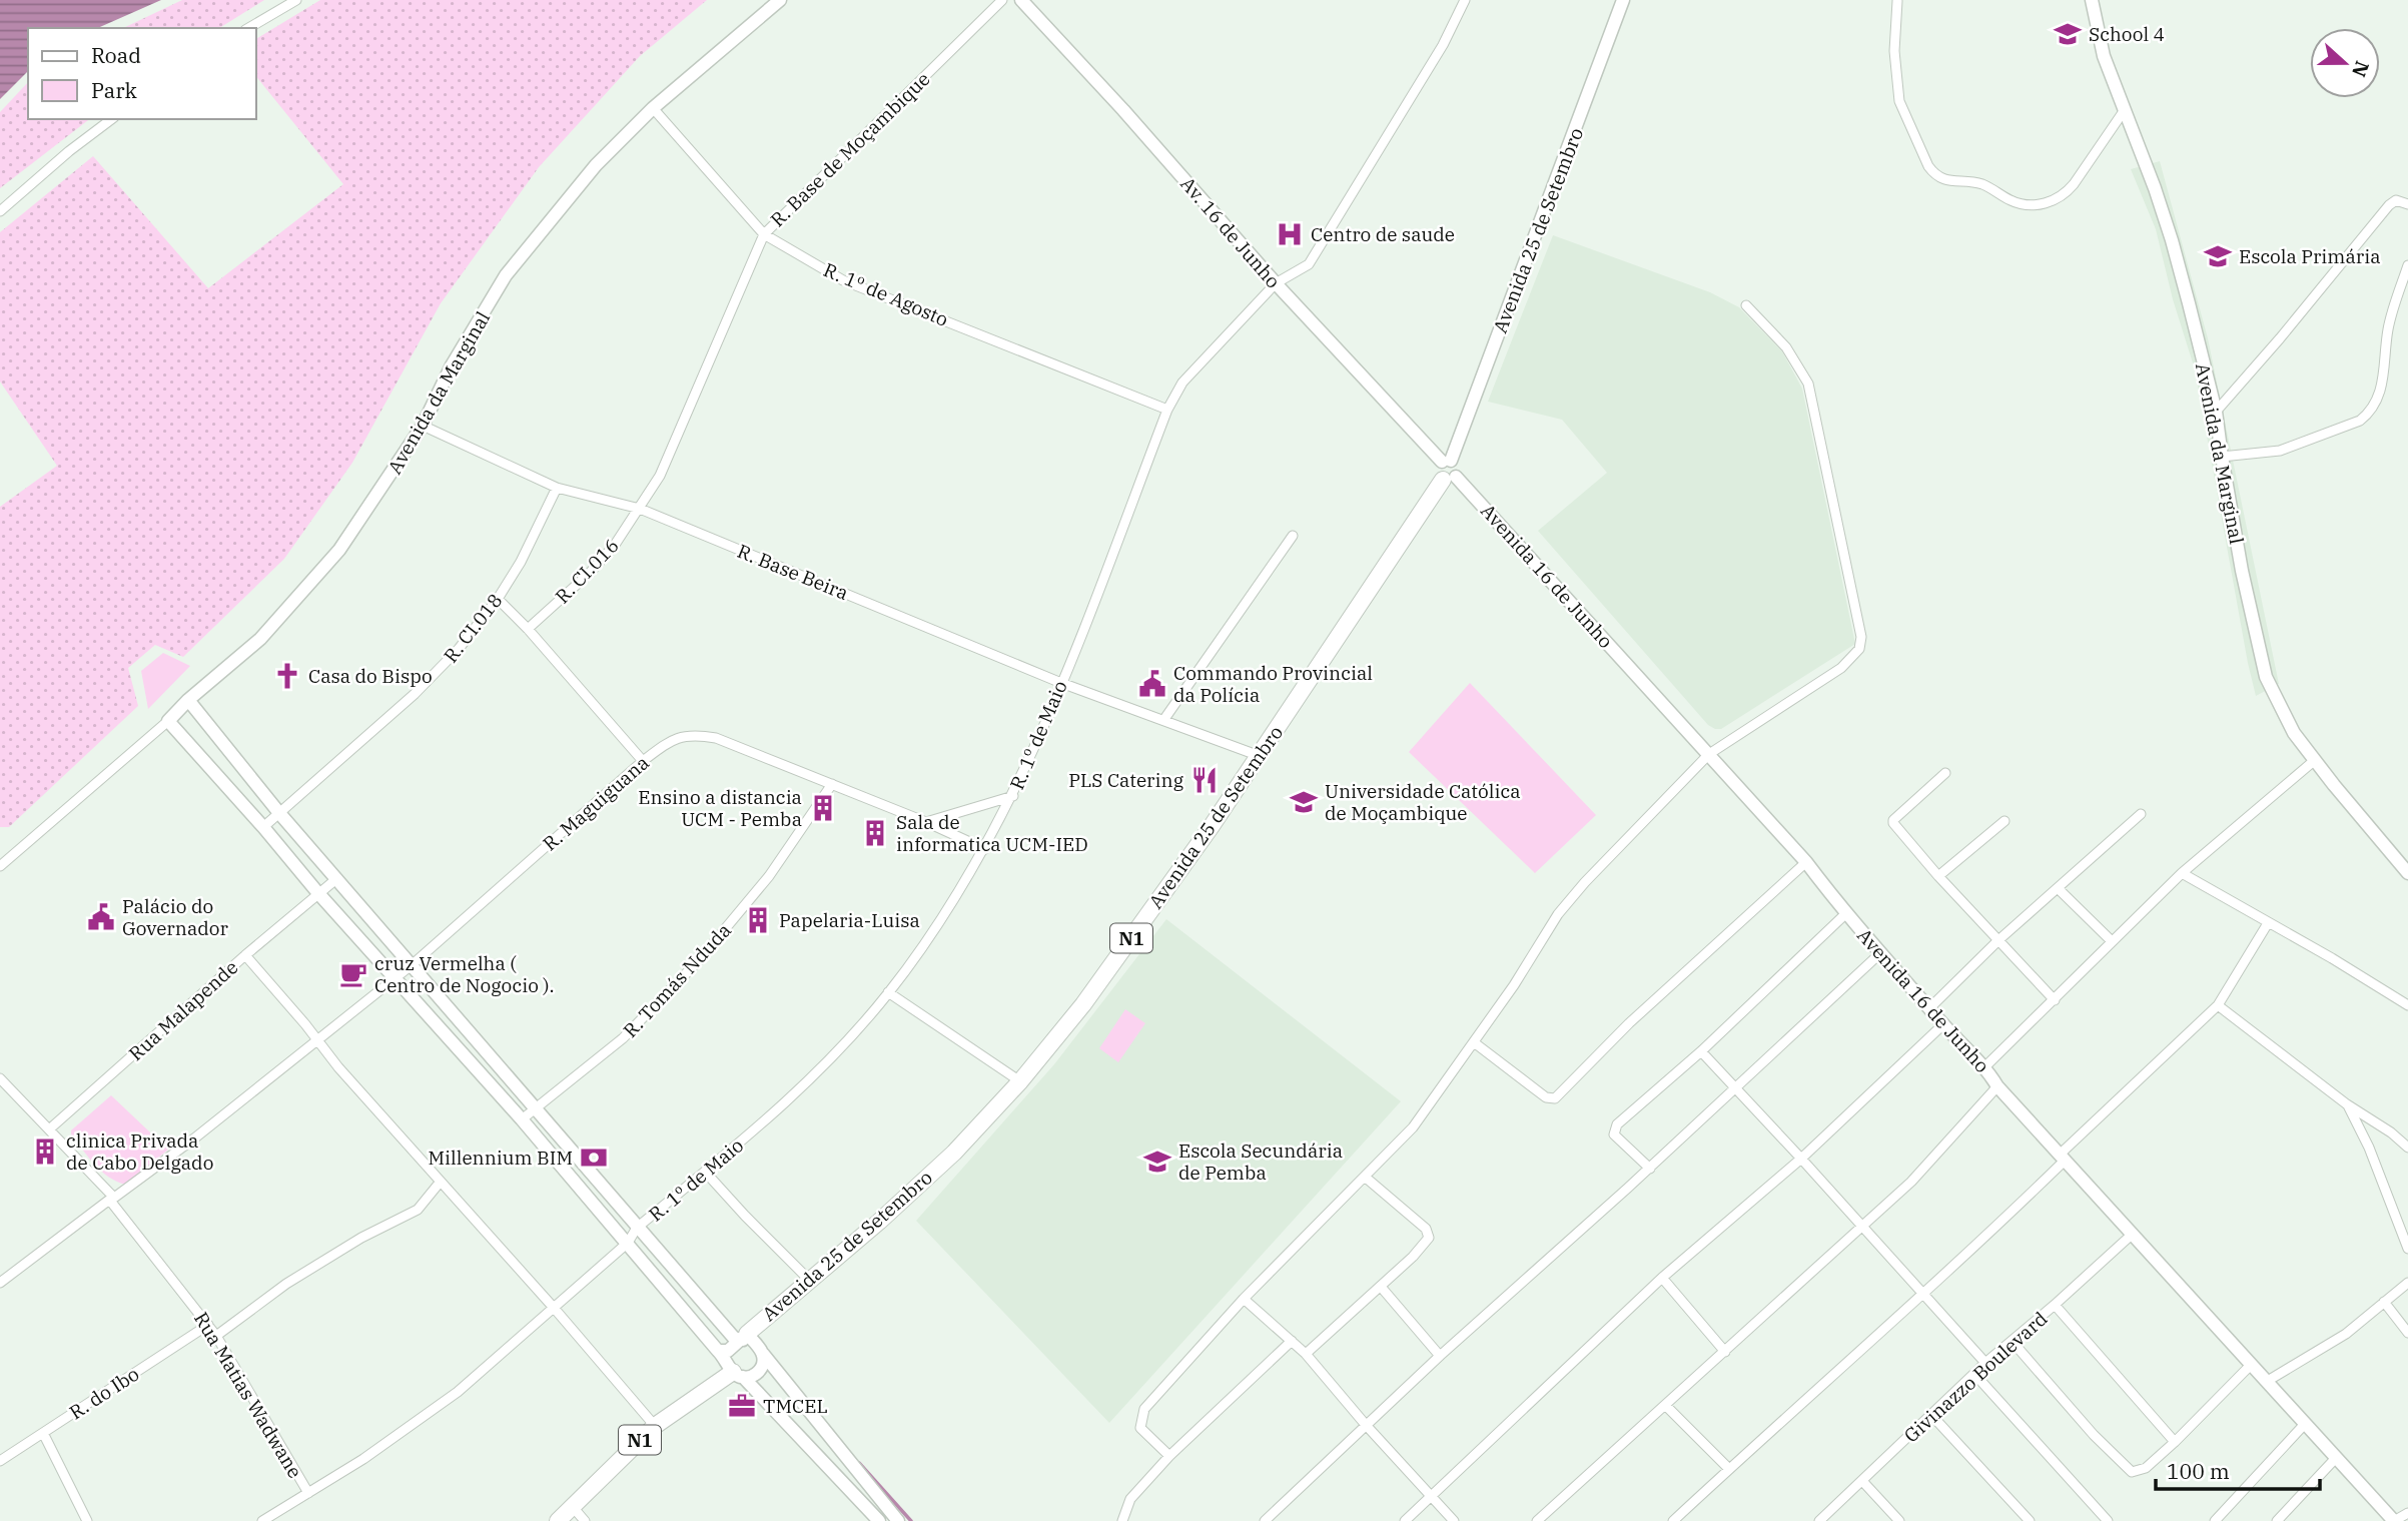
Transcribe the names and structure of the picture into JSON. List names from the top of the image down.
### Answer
{
  "streets": {
    "highway": ["Avenida 25 de Setembro", "N1"],
    "street": [
      "R. Base de Moçambique",
      "Av. 16 de Junho",
      "R. 1º de Agosto",
      "Avenida da Marginal",
      "R. CI.016",
      "R. Base Beira",
      "Avenida 16 de Junho",
      "R. CI.018",
      "R. 1º de Maio",
      "R. Maguiguana",
      "R. Tomás Nduda",
      "Rua Malapende",
      "Givinazzo Boulevard",
      "R. do Ibo",
      "Rua Matias Wadwane"
    ]
  },
  "crossings": [
    ["R. Base de Moçambique", "R. 1º de Agosto"],
    ["R. Base de Moçambique", "R. CI.016"],
    ["R. Base de Moçambique", "R. Base Beira"],
    ["Avenida 25 de Setembro", "Av. 16 de Junho"],
    ["Avenida 25 de Setembro", "R. Base Beira"],
    ["Avenida 25 de Setembro", "Avenida 16 de Junho"],
    ["Av. 16 de Junho", "R. 1º de Maio"],
    ["R. 1º de Agosto", "Avenida da Marginal"],
    ["R. 1º de Agosto", "R. 1º de Maio"],
    ["Avenida da Marginal", "R. Base Beira"],
    ["R. CI.016", "R. Base Beira"],
    ["R. Base Beira", "R. CI.018"],
    ["R. Base Beira", "R. 1º de Maio"],
    ["Avenida 16 de Junho", "Givinazzo Boulevard"],
    ["R. 1º de Maio", "R. Maguiguana"],
    ["R. Maguiguana", "R. Tomás Nduda"],
    ["R. Maguiguana", "Rua Matias Wadwane"],
    ["Rua Malapende", "Rua Matias Wadwane"],
    ["R. do Ibo", "Rua Matias Wadwane"]
  ],
  "places": {
    "school or university": [
      "School 4",
      "Escola Primária",
      "Universidade Católica de Moçambique",
      "Escola Secundária de Pemba"
    ],
    "hospital": ["Centro de saude"],
    "church": ["Casa do Bispo"],
    "public building": ["Commando Provincial da Polícia", "Palácio do Governador"],
    "restaurant": ["PLS Catering"],
    "building": [
      "Ensino a distancia UCM - Pemba",
      "Sala de informatica UCM-IED",
      "Papelaria-Luisa",
      "clinica Privada de Cabo Delgado"
    ],
    "cafe": ["cruz Vermelha ( Centro de Nogocio )."],
    "bank": ["Millennium BIM"],
    "office": ["TMCEL"]
  },
  "legend": ["Road", "Park"],
  "scale_bar": "100 m",
  "north": "right"
}
